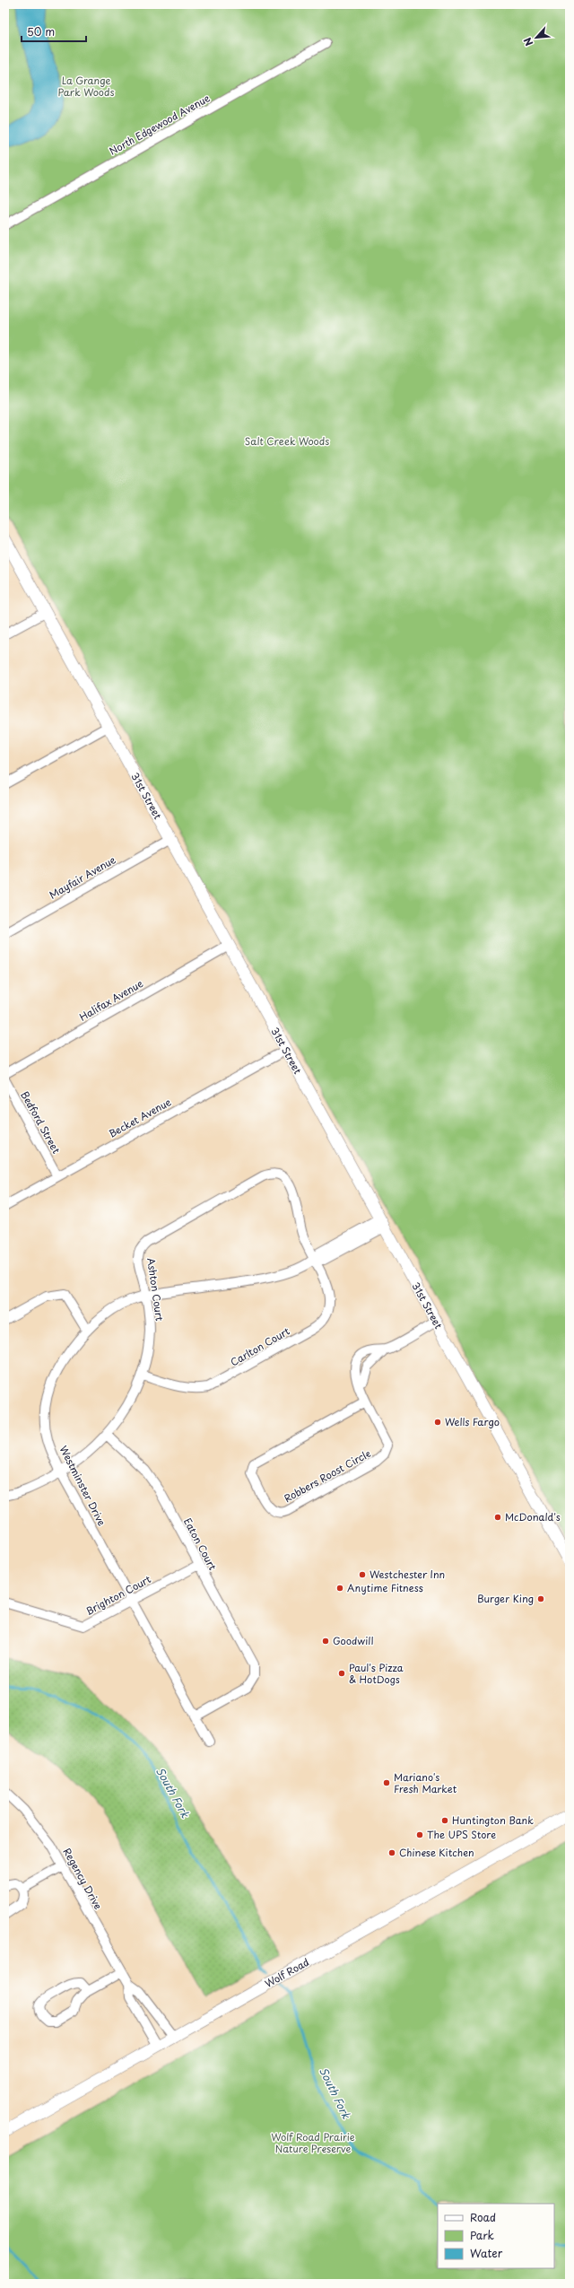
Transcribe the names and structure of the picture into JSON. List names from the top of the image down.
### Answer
{
  "streets": {
    "main road": ["31st Street", "Wolf Road"],
    "street": [
      "North Edgewood Avenue",
      "Mayfair Avenue",
      "Halifax Avenue",
      "Becket Avenue",
      "Bedford Street",
      "Ashton Court",
      "Carlton Court",
      "Robbers Roost Circle",
      "Westminster Drive",
      "Eaton Court",
      "Brighton Court",
      "Regency Drive"
    ]
  },
  "crossings": [
    ["31st Street", "Mayfair Avenue"],
    ["31st Street", "Halifax Avenue"],
    ["31st Street", "Becket Avenue"],
    ["31st Street", "Robbers Roost Circle"],
    ["31st Street", "Westminster Drive"],
    ["Becket Avenue", "Bedford Street"],
    ["Ashton Court", "Carlton Court"],
    ["Ashton Court", "Westminster Drive"],
    ["Ashton Court", "Eaton Court"],
    ["Carlton Court", "Westminster Drive"],
    ["Westminster Drive", "Eaton Court"],
    ["Westminster Drive", "Brighton Court"],
    ["Eaton Court", "Brighton Court"],
    ["Regency Drive", "Wolf Road"]
  ],
  "water": ["South Fork"],
  "parks": ["La Grange Park Woods", "Salt Creek Woods", "Wolf Road Prairie Nature Preserve"],
  "places": [
    "Wells Fargo",
    "McDonald's",
    "Westchester Inn",
    "Anytime Fitness",
    "Burger King",
    "Goodwill",
    "Paul's Pizza & HotDogs",
    "Mariano's Fresh Market",
    "Huntington Bank",
    "The UPS Store",
    "Chinese Kitchen"
  ],
  "legend": ["Road", "Park", "Water"],
  "scale_bar": "50 m",
  "north": "bottom left"
}
